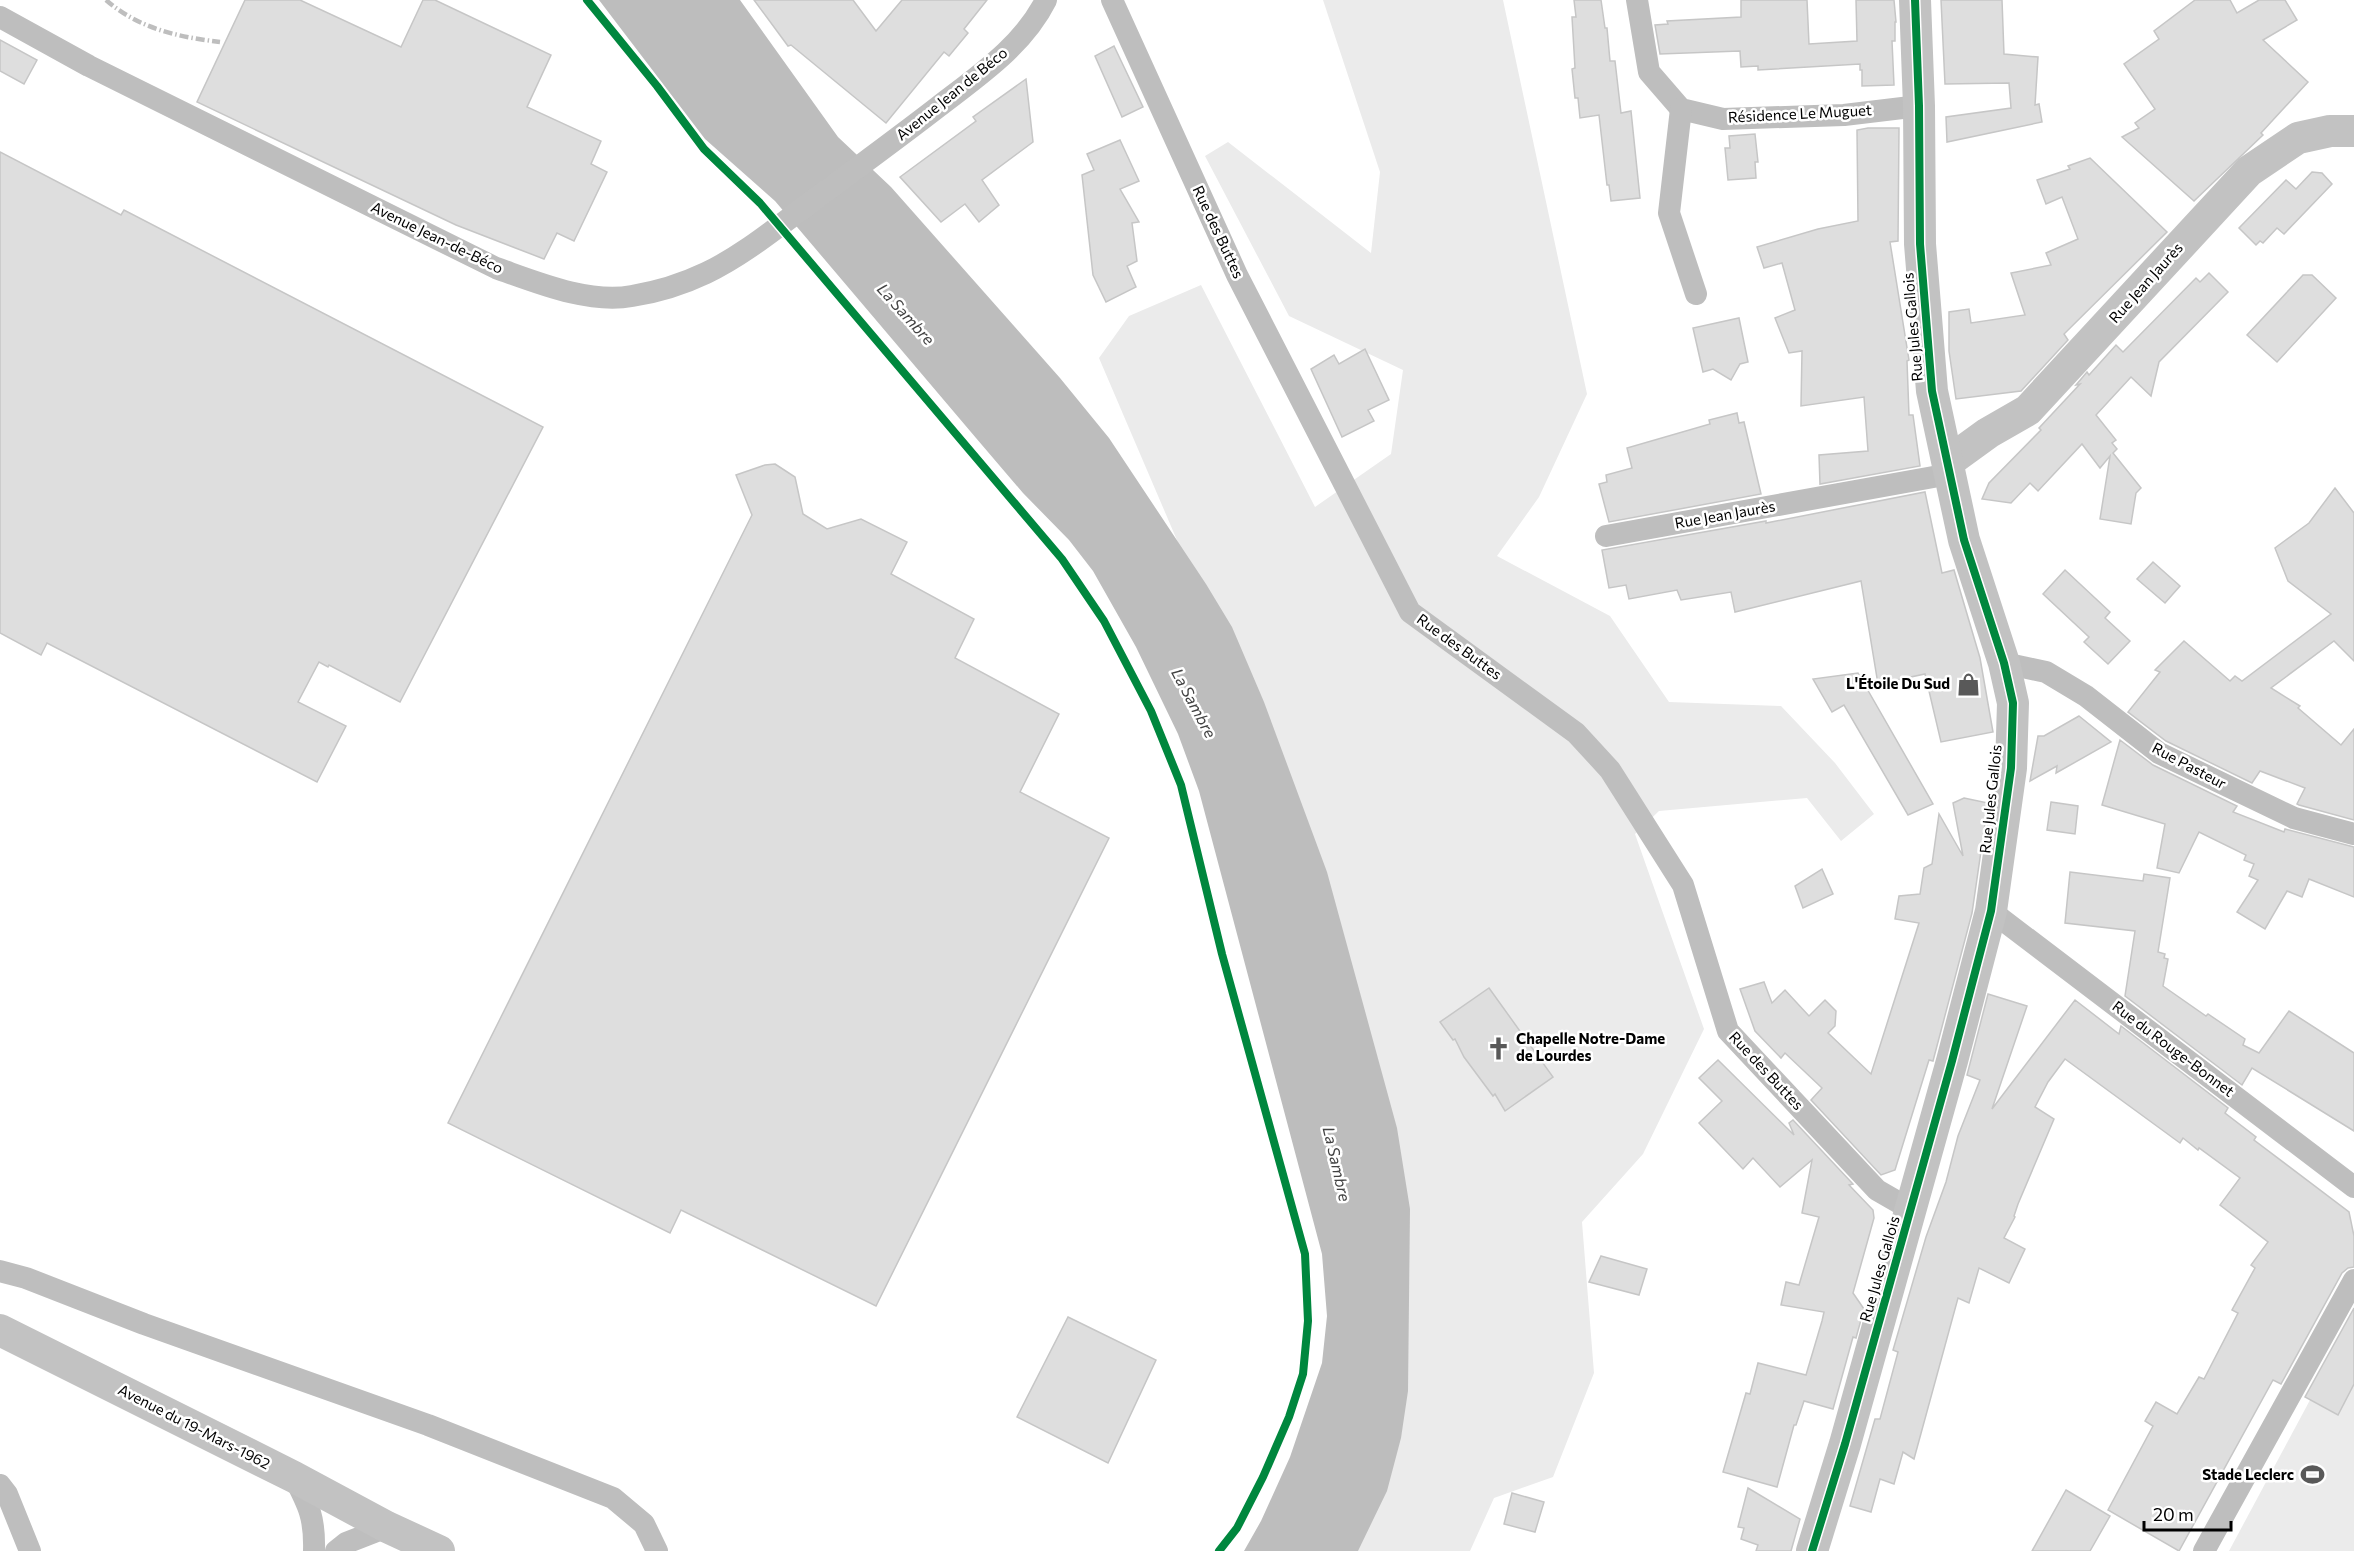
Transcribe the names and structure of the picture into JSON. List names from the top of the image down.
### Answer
{
  "streets": {
    "street": [
      "Avenue Jean de Béco",
      "Résidence Le Muguet",
      "Rue des Buttes",
      "Avenue Jean-de-Béco",
      "Rue Jean Jaurès",
      "Rue Jules Gallois",
      "Rue Pasteur",
      "Rue du Rouge-Bonnet",
      "Avenue du 19-Mars-1962"
    ]
  },
  "crossings": [
    ["Avenue Jean de Béco", "Avenue Jean-de-Béco"],
    ["Résidence Le Muguet", "Rue Jules Gallois"],
    ["Rue des Buttes", "Rue Jules Gallois"],
    ["Rue Jean Jaurès", "Rue Jules Gallois"],
    ["Rue Jules Gallois", "Rue Pasteur"],
    ["Rue Jules Gallois", "Rue du Rouge-Bonnet"]
  ],
  "water": ["La Sambre"],
  "places": {
    "shop": ["L'Étoile Du Sud"],
    "church": ["Chapelle Notre-Dame de Lourdes"],
    "sports": ["Stade Leclerc"]
  },
  "scale_bar": "20 m"
}
